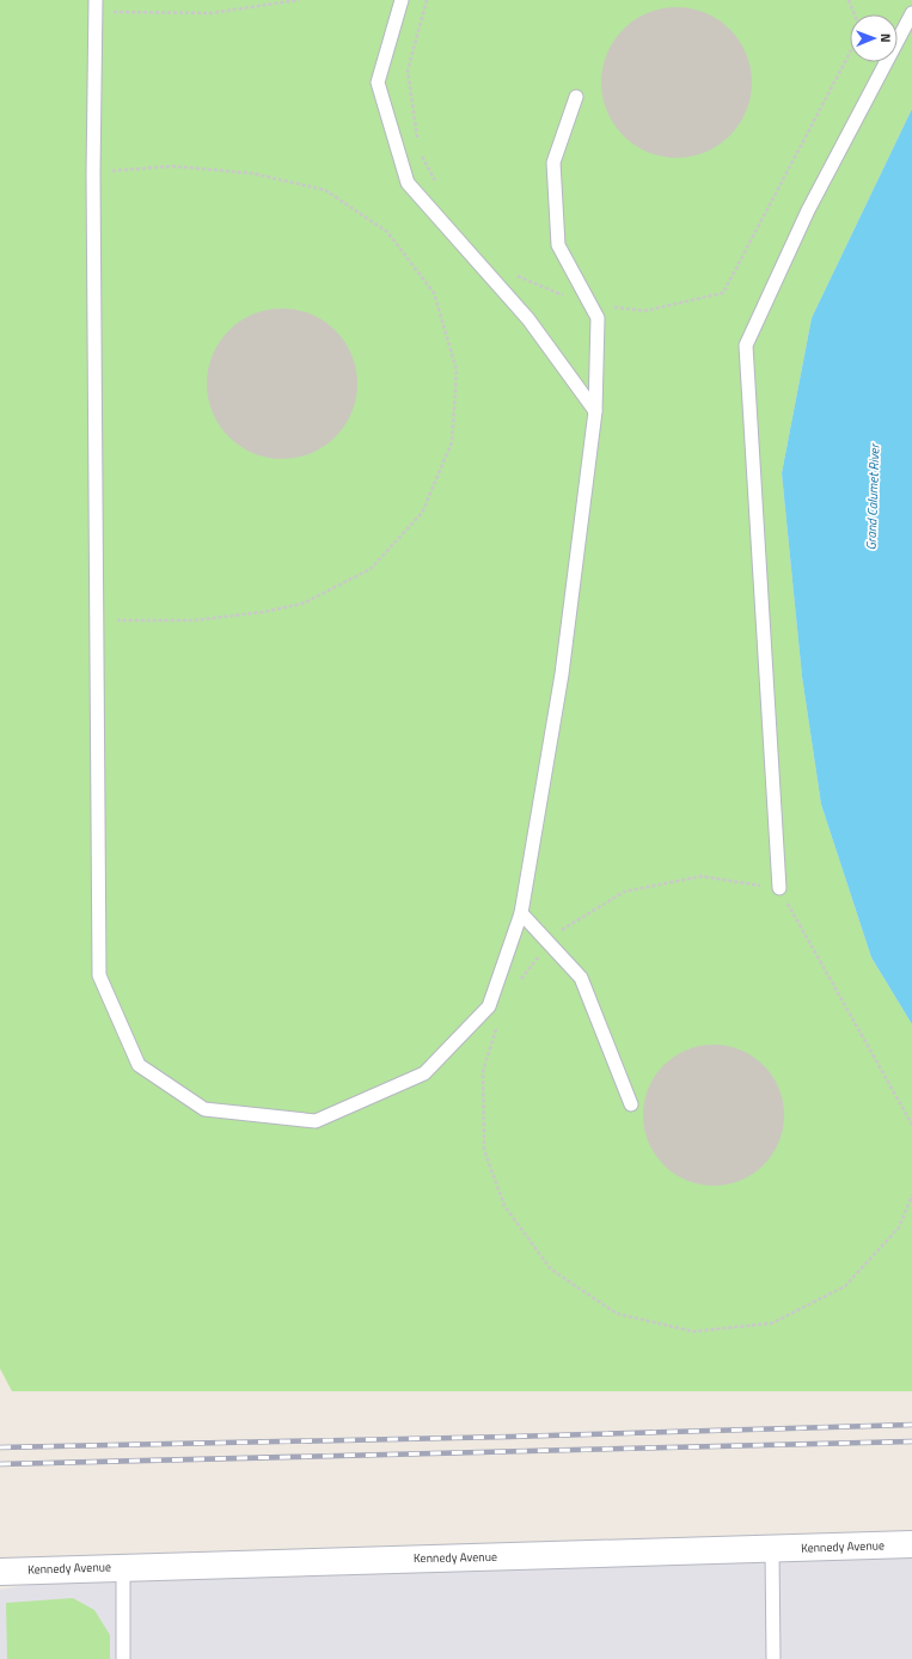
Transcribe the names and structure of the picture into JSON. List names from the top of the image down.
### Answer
{
  "streets": {
    "main road": ["Kennedy Avenue"]
  },
  "water": ["Grand Calumet River"],
  "north": "right"
}
